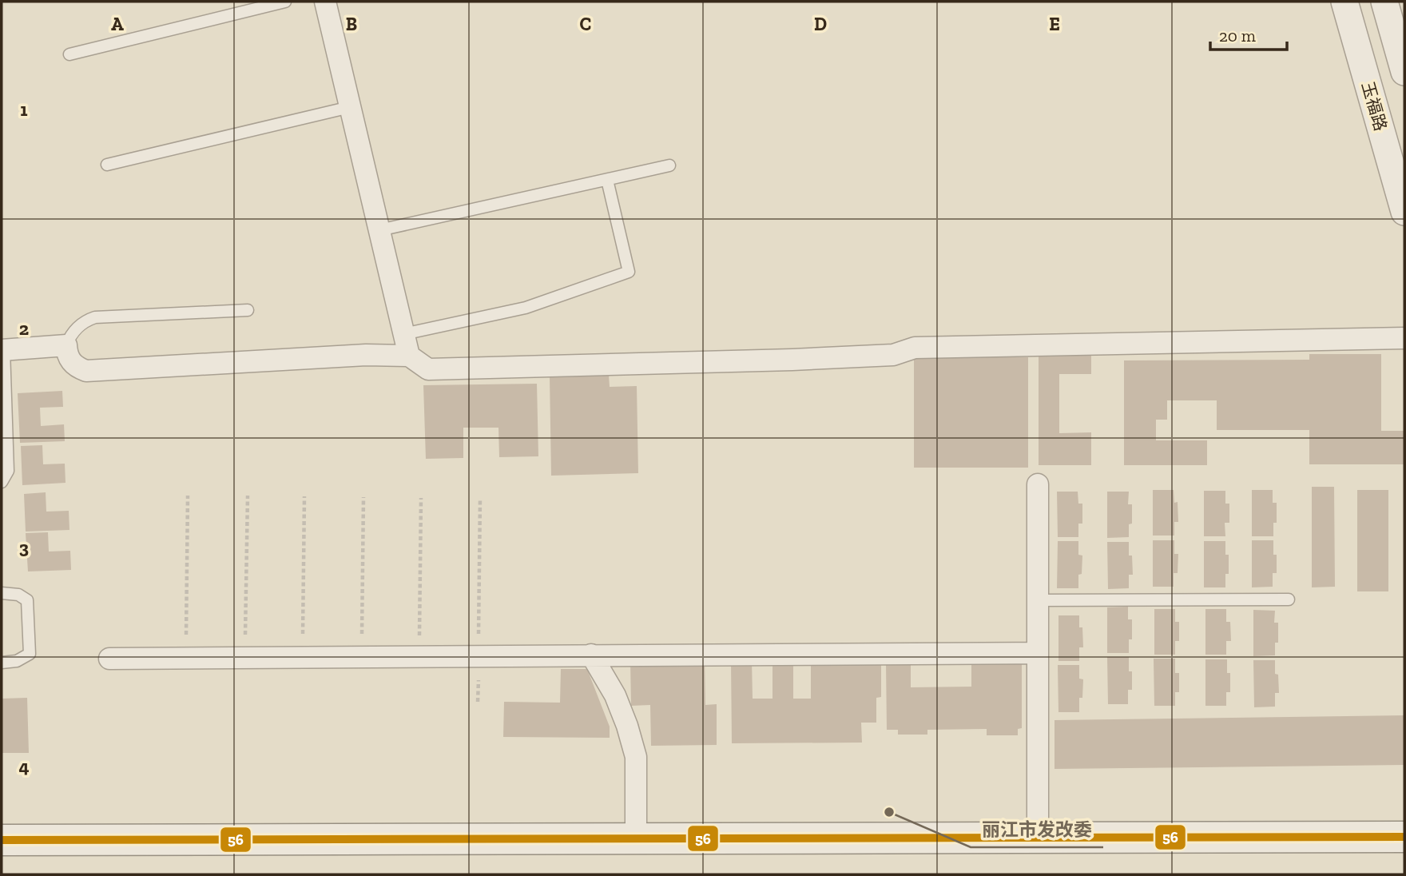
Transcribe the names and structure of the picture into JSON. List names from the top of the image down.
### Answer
{
  "streets": {
    "street": ["玉福路"]
  },
  "places": ["丽江市发改委"],
  "lines": ["transit line 56"],
  "scale_bar": "20 m",
  "grid": {
    "columns": [
      "A",
      "B",
      "C",
      "D",
      "E"
    ],
    "rows": [
      "1",
      "2",
      "3",
      "4"
    ]
  }
}
